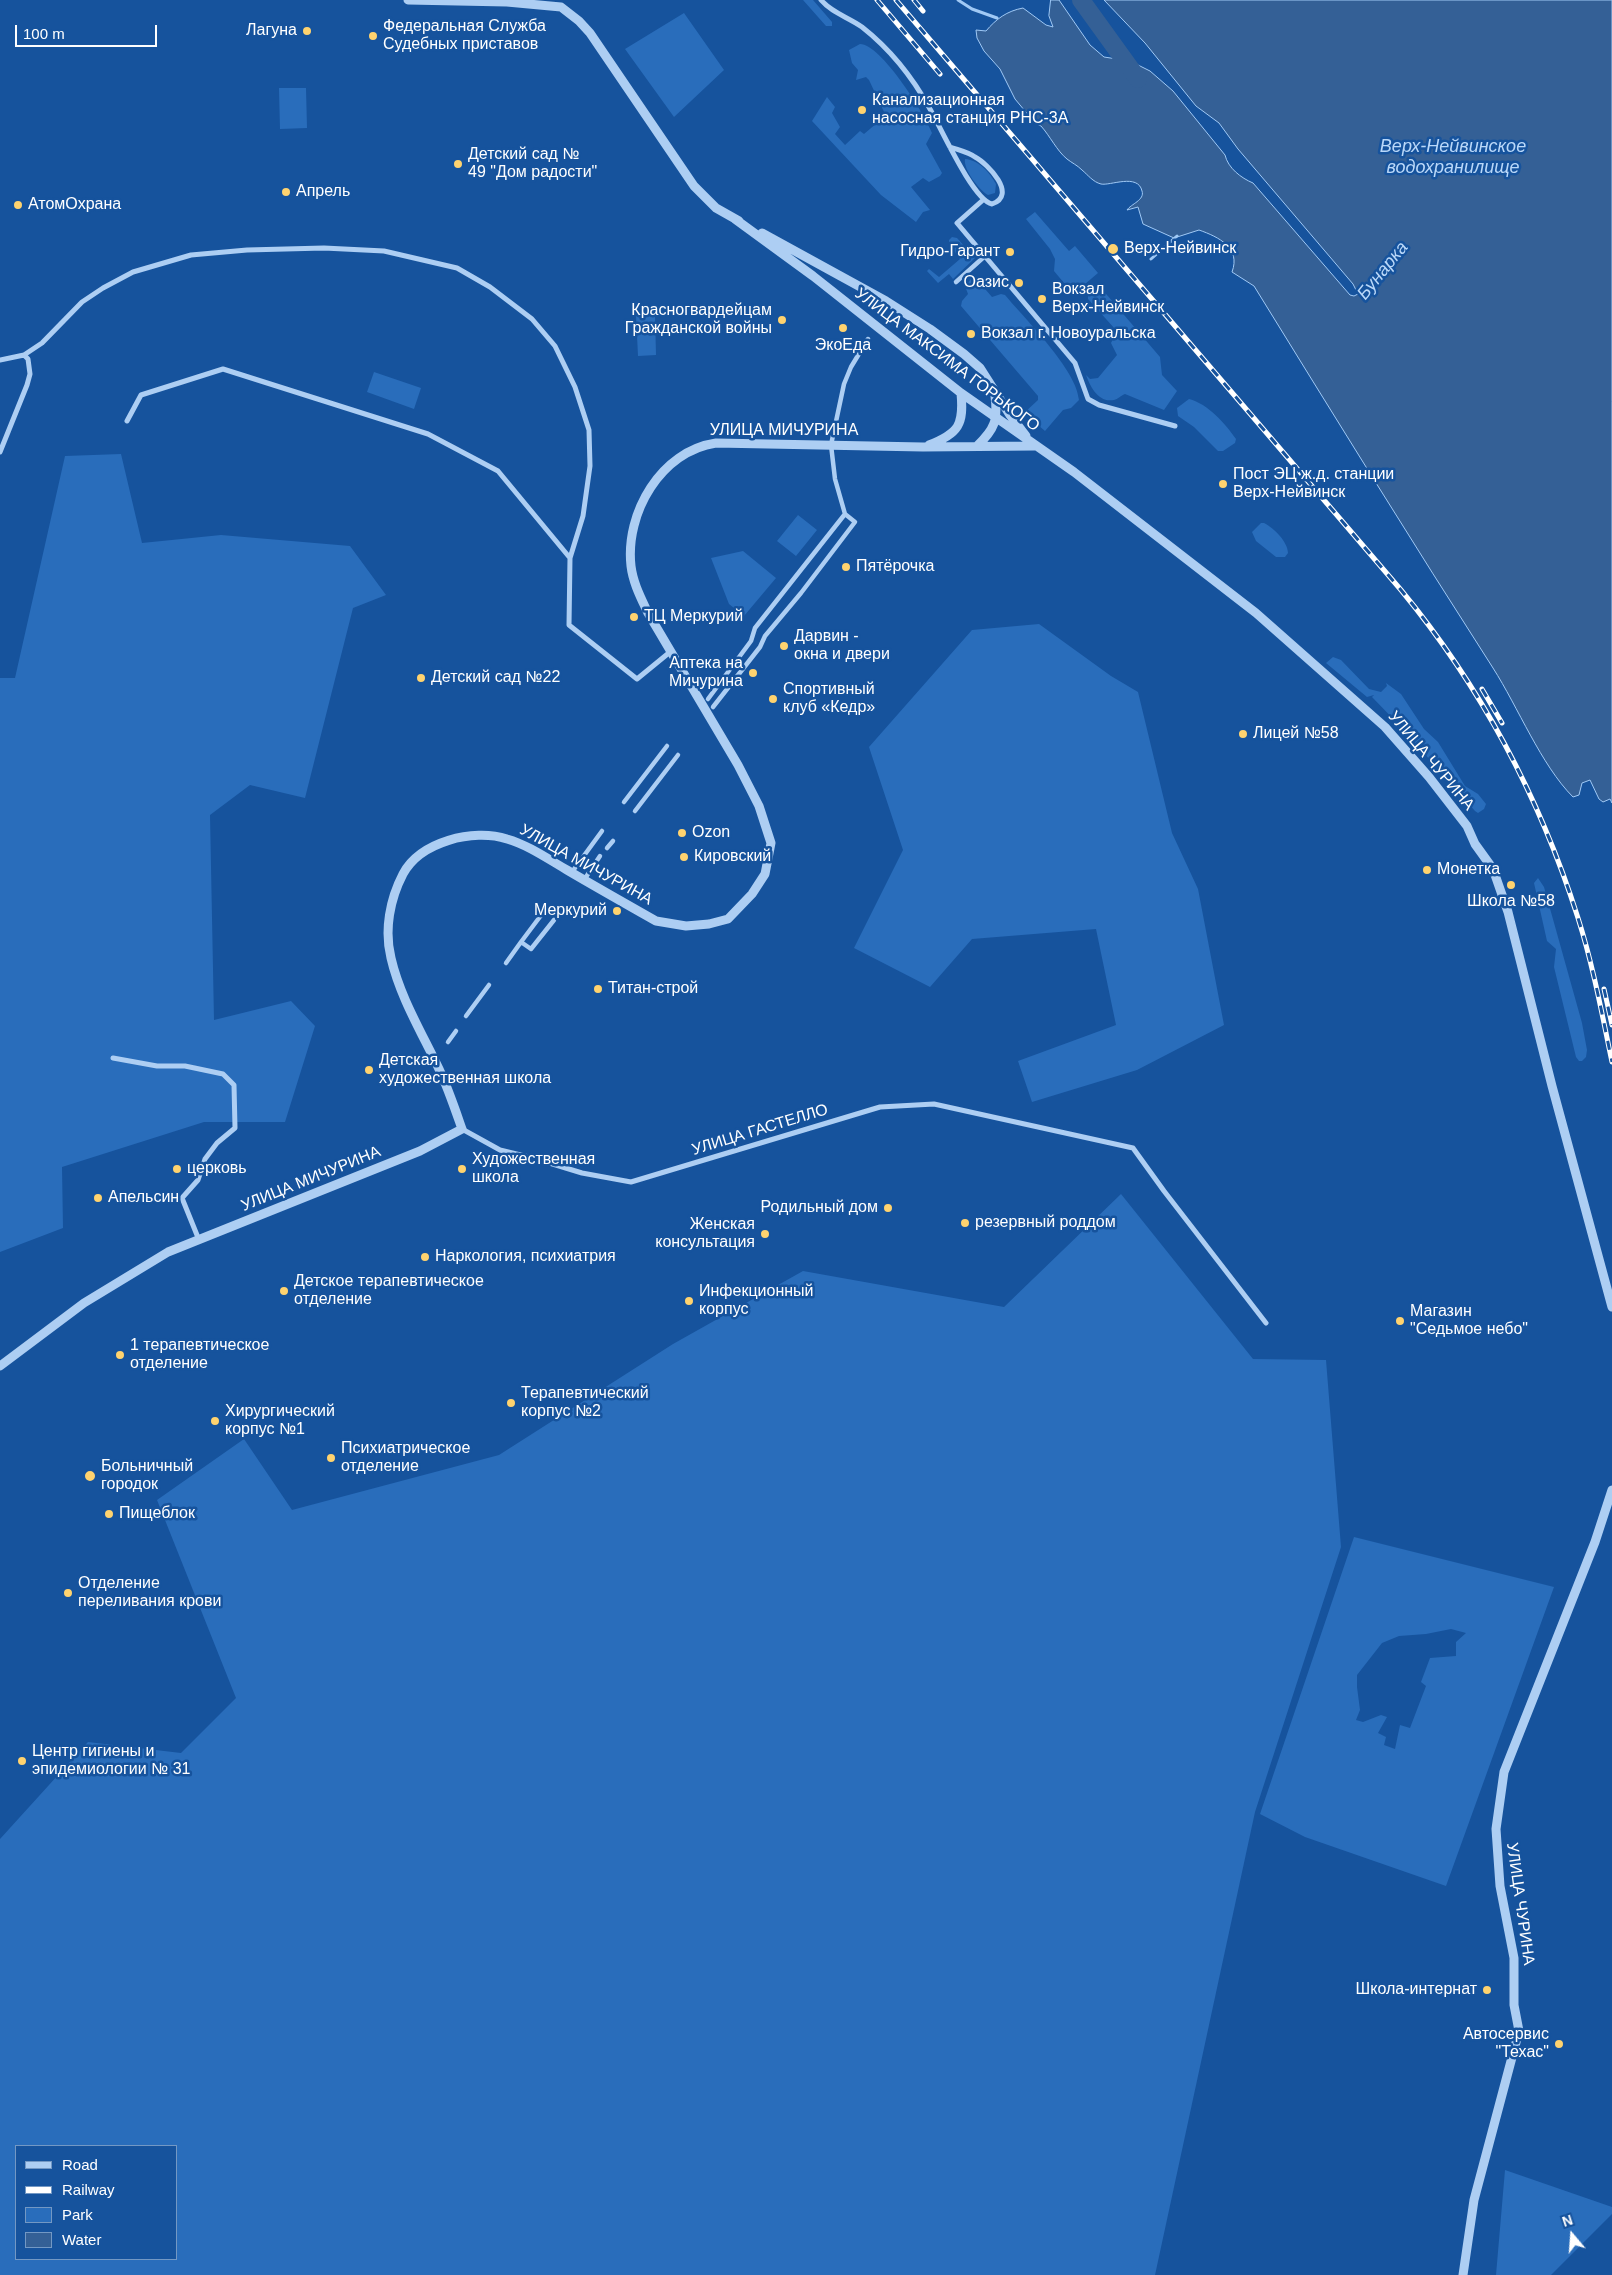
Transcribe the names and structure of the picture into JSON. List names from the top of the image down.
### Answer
{
  "streets": {
    "street": [
      "УЛИЦА МАКСИМА ГОРЬКОГО",
      "УЛИЦА МИЧУРИНА",
      "УЛИЦА ЧУРИНА",
      "УЛИЦА ГАСТЕЛЛО"
    ]
  },
  "crossings": [
    ["УЛИЦА МАКСИМА ГОРЬКОГО", "УЛИЦА МИЧУРИНА"],
    ["УЛИЦА МАКСИМА ГОРЬКОГО", "УЛИЦА ЧУРИНА"],
    ["УЛИЦА МИЧУРИНА", "УЛИЦА ЧУРИНА"],
    ["УЛИЦА МИЧУРИНА", "УЛИЦА ГАСТЕЛЛО"]
  ],
  "water": ["Верх-Нейвинское водохранилище", "Бунарка"],
  "places": [
    "Лагуна",
    "Федеральная Служба Судебных приставов",
    "Канализационная насосная станция РНС-3А",
    "Детский сад № 49 \"Дом радости\"",
    "Апрель",
    "АтомОхрана",
    "Верх-Нейвинск",
    "Гидро-Гарант",
    "Оазис",
    "Вокзал Верх-Нейвинск",
    "Красногвардейцам Гражданской войны",
    "ЭкоЕда",
    "Вокзал г. Новоуральска",
    "Пост ЭЦ ж.д. станции Верх-Нейвинск",
    "Пятёрочка",
    "ТЦ Меркурий",
    "Дарвин - окна и двери",
    "Аптека на Мичурина",
    "Детский сад №22",
    "Спортивный клуб «Кедр»",
    "Лицей №58",
    "Ozon",
    "Кировский",
    "Монетка",
    "Школа №58",
    "Меркурий",
    "Титан-строй",
    "Детская художественная школа",
    "церковь",
    "Художественная школа",
    "Апельсин",
    "Родильный дом",
    "резервный роддом",
    "Женская консультация",
    "Наркология, психиатрия",
    "Детское терапевтическое отделение",
    "Инфекционный корпус",
    "Магазин \"Седьмое небо\"",
    "1 терапевтическое отделение",
    "Терапевтический корпус №2",
    "Хирургический корпус №1",
    "Психиатрическое отделение",
    "Больничный городок",
    "Пищеблок",
    "Отделение переливания крови",
    "Центр гигиены и эпидемиологии № 31",
    "Школа-интернат",
    "Автосервис \"Техас\""
  ],
  "legend": [
    "Road",
    "Railway",
    "Park",
    "Water"
  ],
  "scale_bar": "100 m",
  "north": "top"
}
